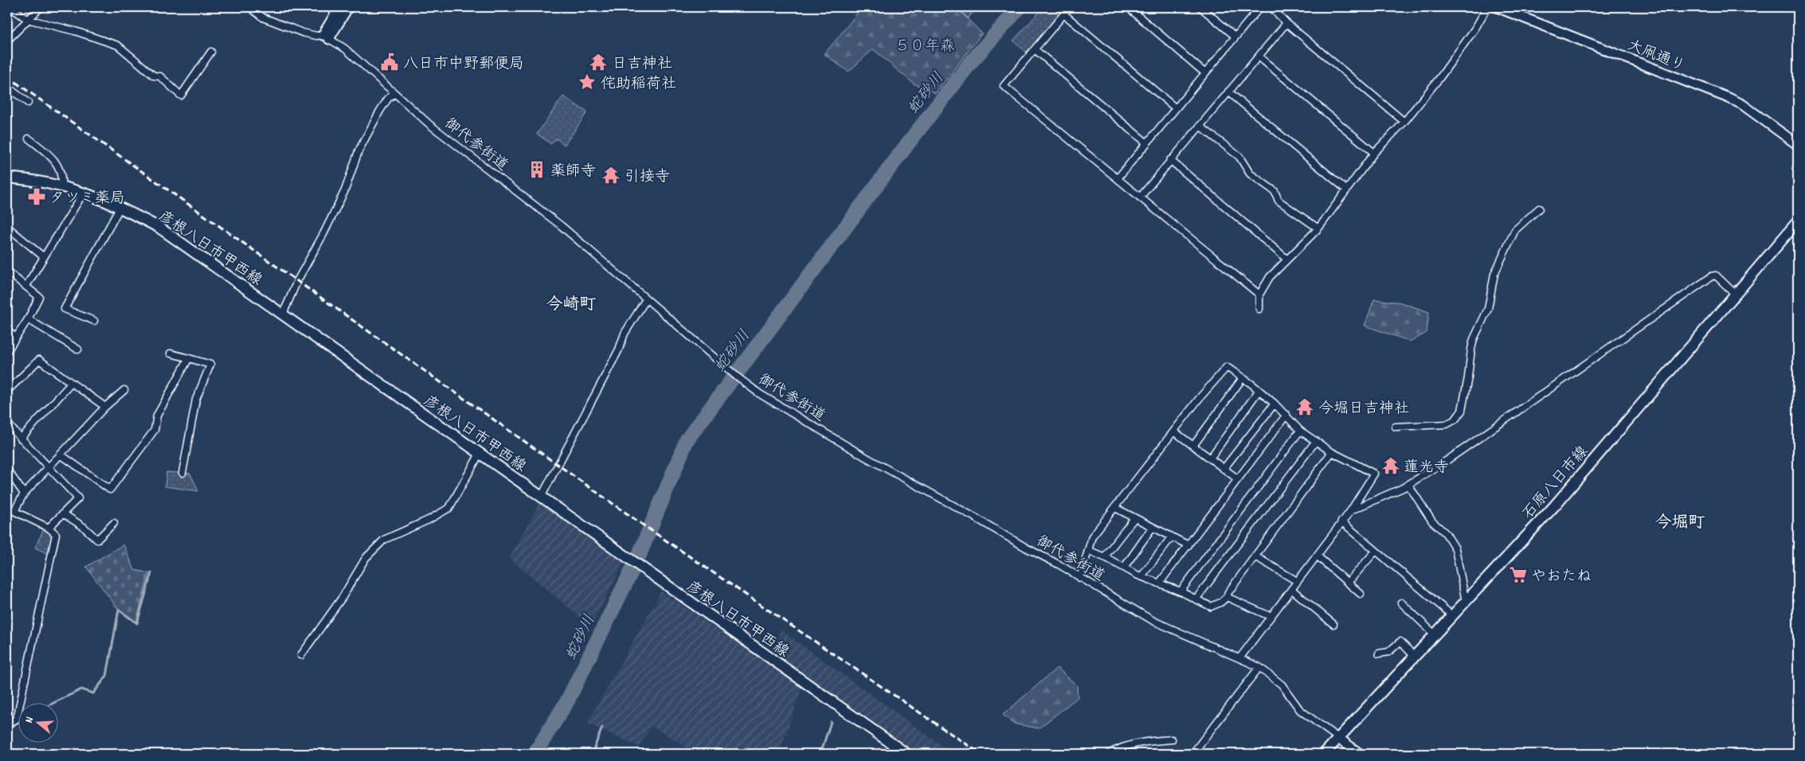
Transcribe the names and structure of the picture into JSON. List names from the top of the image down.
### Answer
{
  "streets": {
    "main road": ["彦根八日市甲西線", "石原八日市線"],
    "street": ["大凧通り", "御代参街道"]
  },
  "crossings": [
    ["御代参街道", "石原八日市線"]
  ],
  "districts": ["今崎町", "今堀町"],
  "water": ["蛇砂川"],
  "parks": ["５０年森"],
  "places": {
    "public building": ["八日市中野郵便局"],
    "temple": [
      "日吉神社",
      "引接寺",
      "今堀日吉神社",
      "蓮光寺"
    ],
    "place": ["侘助稲荷社"],
    "building": ["薬師寺"],
    "pharmacy": ["タツミ薬局"],
    "supermarket": ["やおたね"]
  },
  "north": "left"
}
